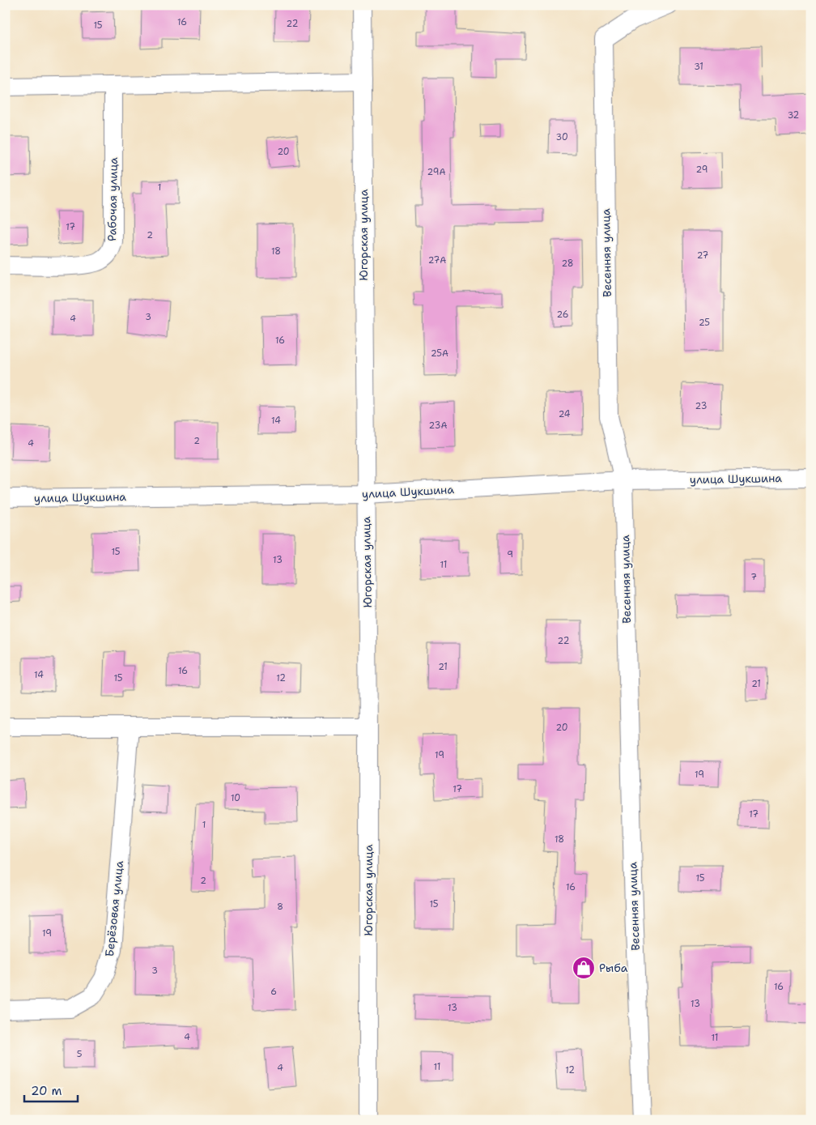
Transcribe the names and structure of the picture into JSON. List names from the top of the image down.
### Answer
{
  "streets": {
    "street": [
      "Рабочая улица",
      "Югорская улица",
      "Весенняя улица",
      "улица Шукшина",
      "Берёзовая улица"
    ]
  },
  "crossings": [
    ["Югорская улица", "улица Шукшина"],
    ["Весенняя улица", "улица Шукшина"]
  ],
  "places": {
    "shop": ["Рыба"]
  },
  "house_numbers": [
    "16",
    "22",
    "15",
    "31",
    "32",
    "30",
    "20",
    "29",
    "29А",
    "1",
    "17",
    "2",
    "18",
    "27",
    "27А",
    "28",
    "26",
    "3",
    "4",
    "25",
    "16",
    "25А",
    "23",
    "24",
    "14",
    "23А",
    "2",
    "4",
    "15",
    "9",
    "13",
    "11",
    "7",
    "22",
    "21",
    "16",
    "14",
    "15",
    "12",
    "21",
    "20",
    "19",
    "19",
    "17",
    "10",
    "17",
    "1",
    "18",
    "15",
    "2",
    "16",
    "15",
    "8",
    "19",
    "3",
    "16",
    "6",
    "13",
    "13",
    "4",
    "11",
    "5",
    "11",
    "4",
    "12"
  ],
  "scale_bar": "20 m"
}
